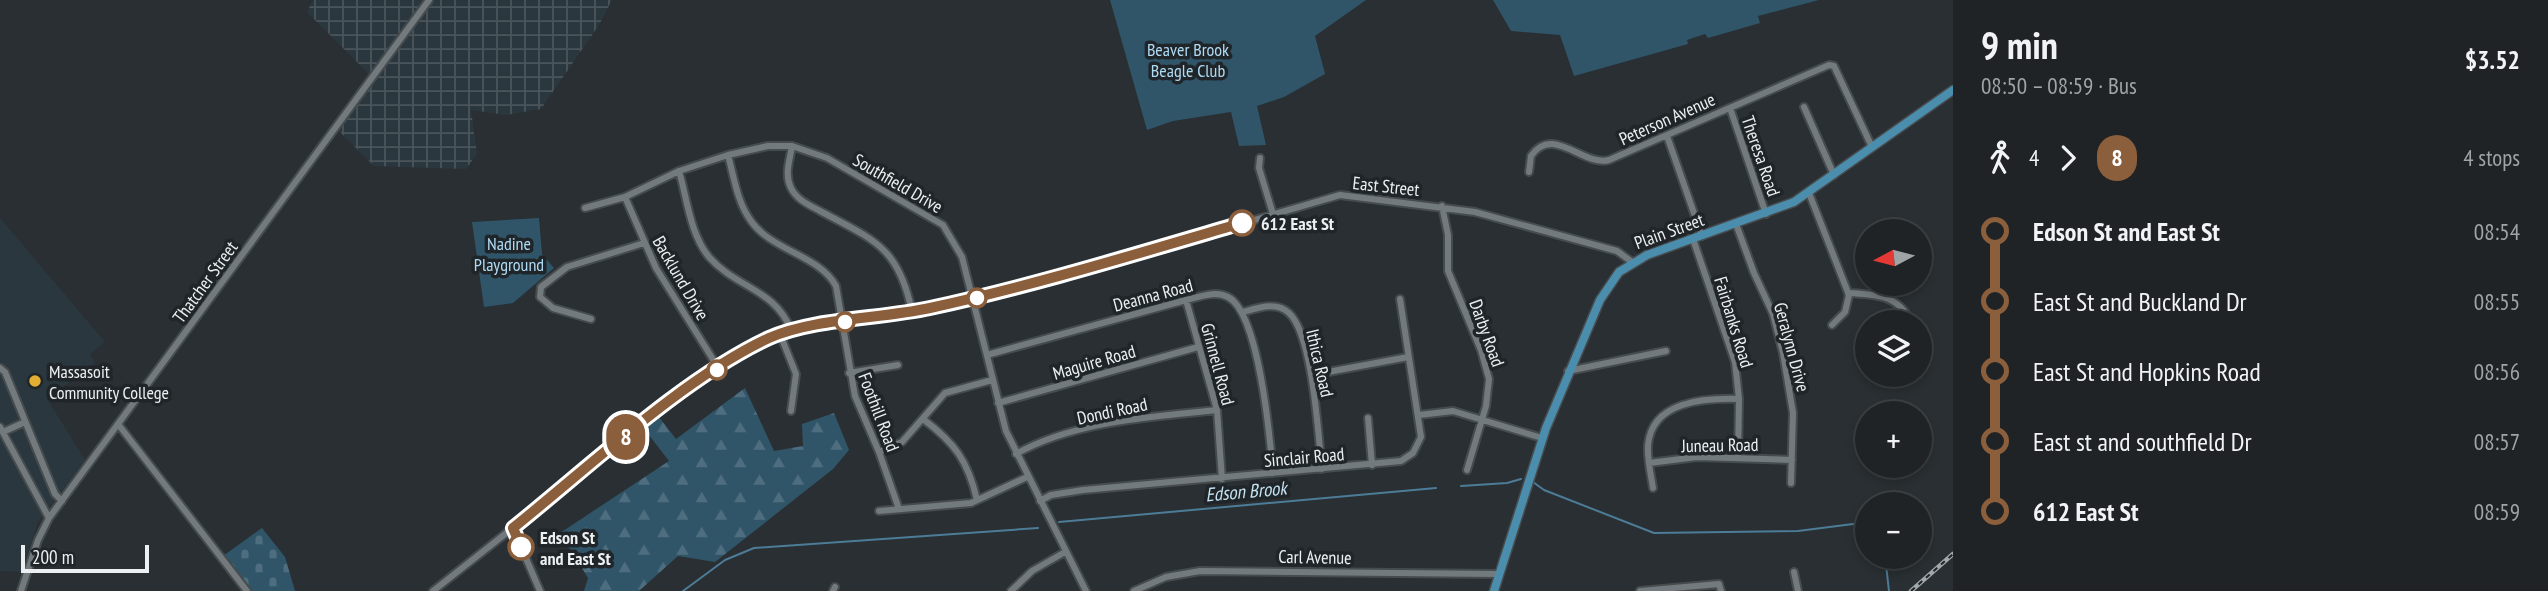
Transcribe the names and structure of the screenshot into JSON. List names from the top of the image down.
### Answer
{
  "streets": {
    "main road": ["Plain Street"],
    "street": [
      "Peterson Avenue",
      "Theresa Road",
      "Southfield Drive",
      "East Street",
      "Backlund Drive",
      "Thatcher Street",
      "Deanna Road",
      "Fairbanks Road",
      "Darby Road",
      "Geralynn Drive",
      "Maguire Road",
      "Ithica Road",
      "Grinnell Road",
      "Dondi Road",
      "Foothill Road",
      "Juneau Road",
      "Sinclair Road",
      "Carl Avenue"
    ]
  },
  "crossings": [
    ["Peterson Avenue", "Theresa Road"],
    ["Peterson Avenue", "Plain Street"],
    ["Theresa Road", "Plain Street"],
    ["Southfield Drive", "East Street"],
    ["Southfield Drive", "Backlund Drive"],
    ["Southfield Drive", "Deanna Road"],
    ["Southfield Drive", "Maguire Road"],
    ["Southfield Drive", "Dondi Road"],
    ["Southfield Drive", "Foothill Road"],
    ["Southfield Drive", "Sinclair Road"],
    ["East Street", "Plain Street"],
    ["East Street", "Backlund Drive"],
    ["East Street", "Darby Road"],
    ["East Street", "Foothill Road"],
    ["Plain Street", "Fairbanks Road"],
    ["Plain Street", "Geralynn Drive"],
    ["Plain Street", "Carl Avenue"],
    ["Deanna Road", "Ithica Road"],
    ["Deanna Road", "Grinnell Road"],
    ["Fairbanks Road", "Juneau Road"],
    ["Geralynn Drive", "Juneau Road"],
    ["Maguire Road", "Grinnell Road"],
    ["Ithica Road", "Sinclair Road"],
    ["Grinnell Road", "Dondi Road"],
    ["Grinnell Road", "Sinclair Road"]
  ],
  "water": ["Edson Brook"],
  "parks": ["Beaver Brook Beagle Club", "Nadine Playground"],
  "places": ["612 East St", "Massasoit Community College", "Edson St and East St"],
  "lines": ["bus line 8"],
  "scale_bar": "200 m",
  "north": "left",
  "page": {
    "on_map": "8",
    "heading": ["9 min", "08:50 – 08:59 · Bus", "$3.52"],
    "legs": ["4", "8", "4 stops"],
    "list": [
      {
        "name": "Edson St and East St",
        "value": "08:54"
      },
      {
        "name": "East St and Buckland Dr",
        "value": "08:55"
      },
      {
        "name": "East St and Hopkins Road",
        "value": "08:56"
      },
      {
        "name": "East st and southfield Dr",
        "value": "08:57"
      },
      {
        "name": "612 East St",
        "value": "08:59"
      }
    ],
    "map_buttons": ["+", "−"],
    "scale": "200 m"
  }
}
